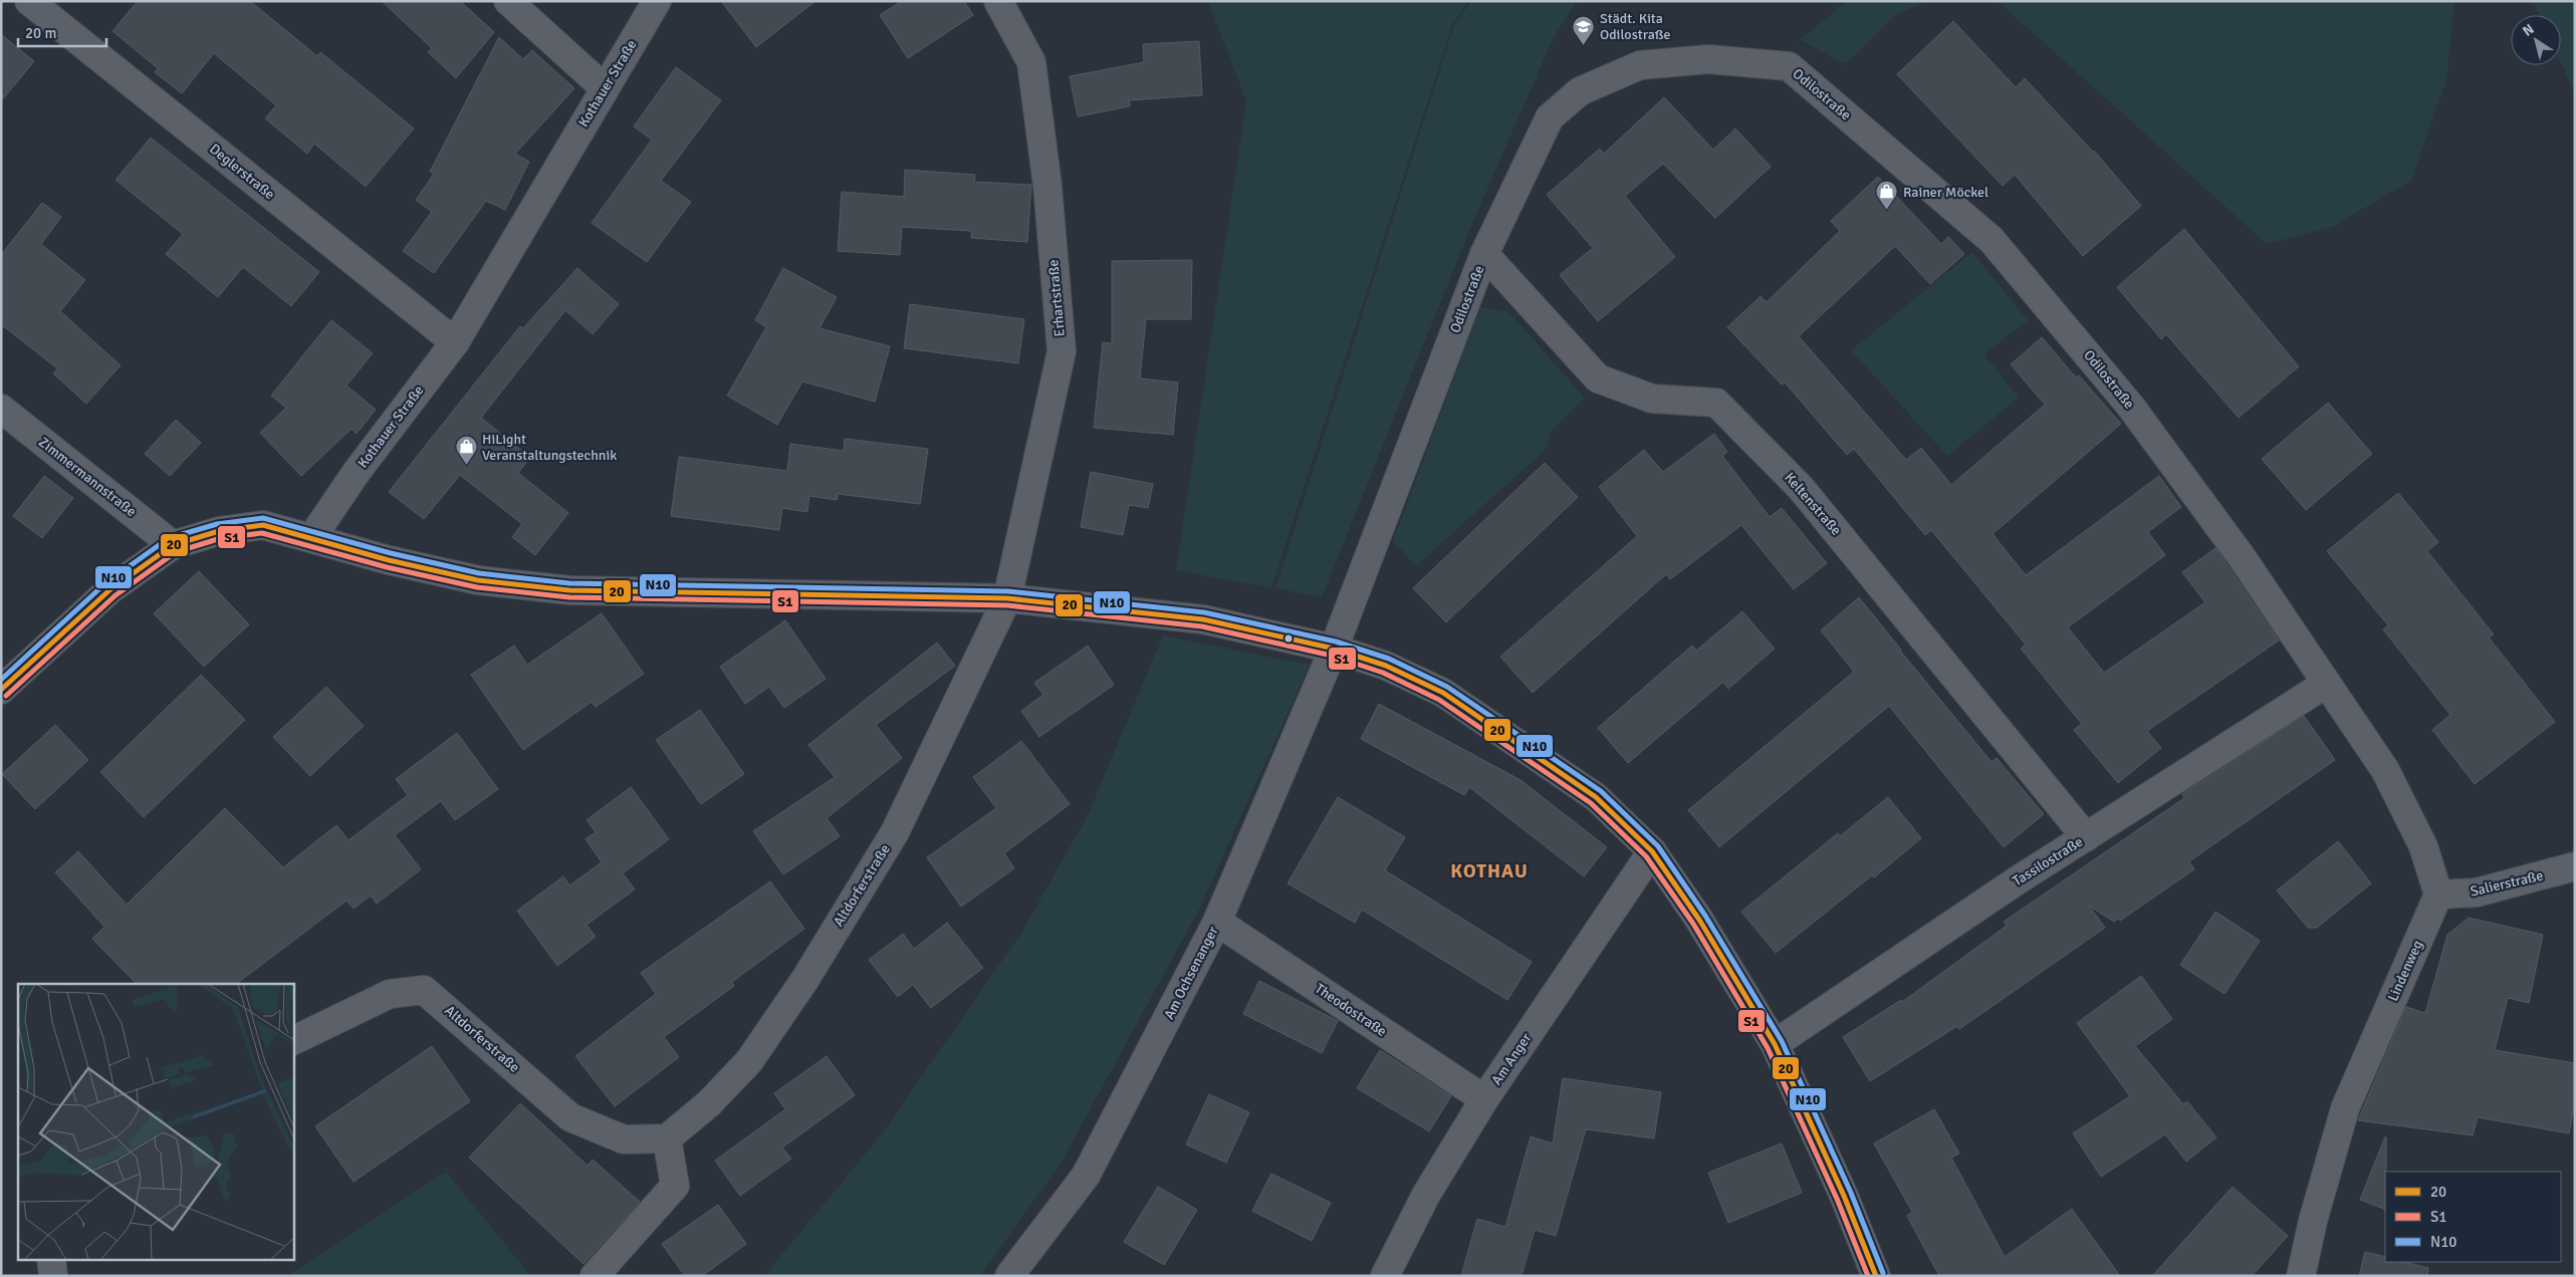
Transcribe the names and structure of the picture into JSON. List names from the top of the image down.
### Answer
{
  "streets": {
    "street": [
      "Kothauer Straße",
      "Odilostraße",
      "Deglerstraße",
      "Erhartstraße",
      "Zimmermannstraße",
      "Keltenstraße",
      "Tassilostraße",
      "Salierstraße",
      "Altdorferstraße",
      "Lindenweg",
      "Am Ochsenanger",
      "Theodostraße",
      "Am Anger"
    ]
  },
  "crossings": [
    ["Kothauer Straße", "Deglerstraße"],
    ["Odilostraße", "Keltenstraße"],
    ["Odilostraße", "Tassilostraße"],
    ["Odilostraße", "Am Ochsenanger"],
    ["Erhartstraße", "Altdorferstraße"],
    ["Keltenstraße", "Tassilostraße"],
    ["Salierstraße", "Lindenweg"],
    ["Am Ochsenanger", "Theodostraße"],
    ["Theodostraße", "Am Anger"]
  ],
  "districts": ["KOTHAU"],
  "places": {
    "school or university": ["Städt. Kita Odilostraße"],
    "shop": ["Rainer Möckel", "HiLight Veranstaltungstechnik"]
  },
  "lines": ["transit line N10", "transit line 20", "transit line S1"],
  "legend": ["20", "S1", "N10"],
  "scale_bar": "20 m",
  "north": "top left"
}
